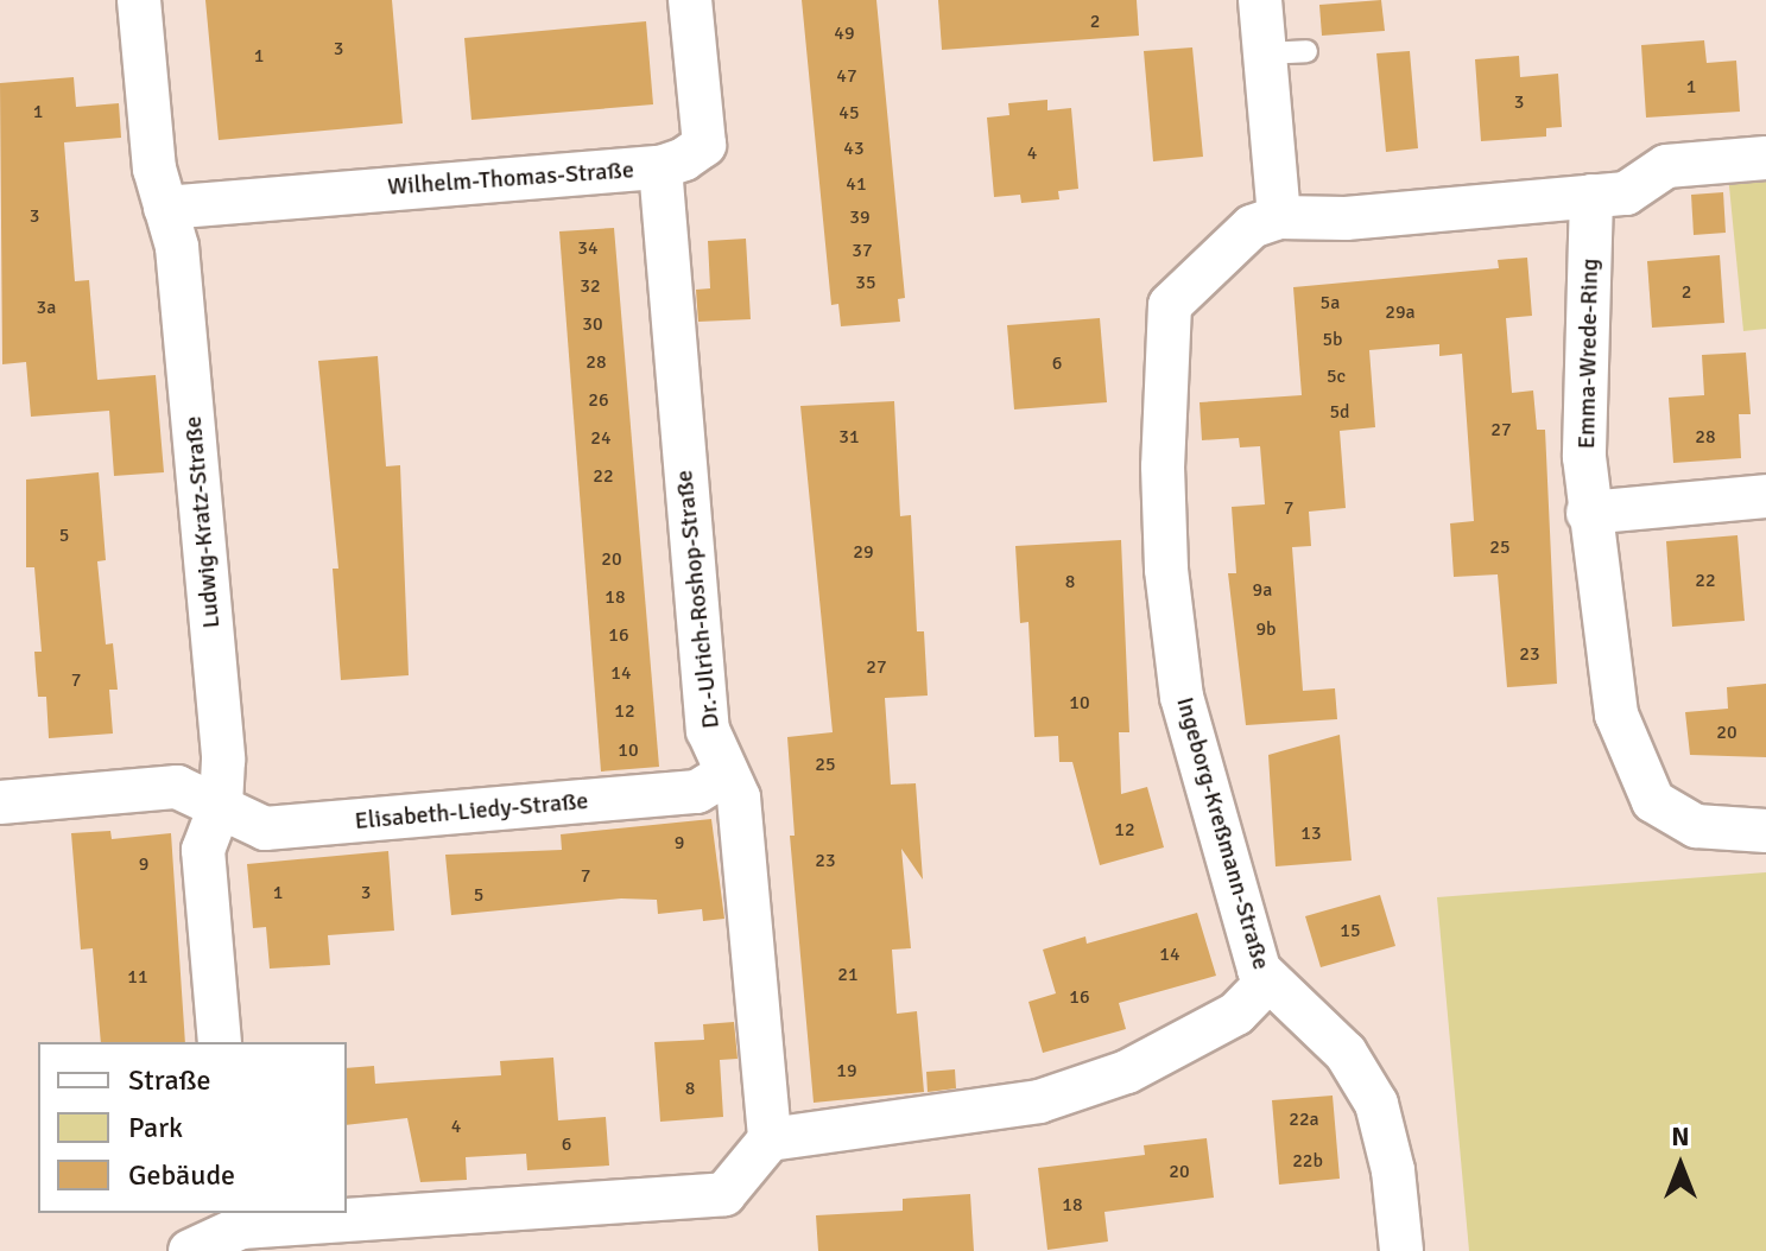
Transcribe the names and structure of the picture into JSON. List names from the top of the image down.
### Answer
{
  "streets": {
    "street": [
      "Wilhelm-Thomas-Straße",
      "Emma-Wrede-Ring",
      "Ludwig-Kratz-Straße",
      "Dr.-Ulrich-Roshop-Straße",
      "Elisabeth-Liedy-Straße",
      "Ingeborg-Kreßmann-Straße"
    ]
  },
  "crossings": [
    ["Wilhelm-Thomas-Straße", "Ludwig-Kratz-Straße"],
    ["Wilhelm-Thomas-Straße", "Dr.-Ulrich-Roshop-Straße"],
    ["Ludwig-Kratz-Straße", "Elisabeth-Liedy-Straße"],
    ["Dr.-Ulrich-Roshop-Straße", "Elisabeth-Liedy-Straße"],
    ["Dr.-Ulrich-Roshop-Straße", "Ingeborg-Kreßmann-Straße"]
  ],
  "house_numbers": [
    "2",
    "49",
    "3",
    "1",
    "47",
    "1",
    "3",
    "1",
    "45",
    "43",
    "4",
    "41",
    "3",
    "39",
    "34",
    "37",
    "35",
    "32",
    "2",
    "5a",
    "3a",
    "29a",
    "30",
    "5b",
    "28",
    "6",
    "5c",
    "26",
    "5d",
    "27",
    "31",
    "28",
    "24",
    "22",
    "7",
    "5",
    "25",
    "29",
    "20",
    "22",
    "8",
    "9a",
    "18",
    "9b",
    "16",
    "23",
    "27",
    "14",
    "7",
    "10",
    "12",
    "20",
    "10",
    "25",
    "12",
    "13",
    "9",
    "23",
    "9",
    "7",
    "1",
    "3",
    "5",
    "15",
    "14",
    "21",
    "11",
    "16",
    "19",
    "8",
    "22a",
    "4",
    "6",
    "22b",
    "20",
    "18"
  ],
  "legend": ["Straße", "Park", "Gebäude"],
  "north": "top"
}
